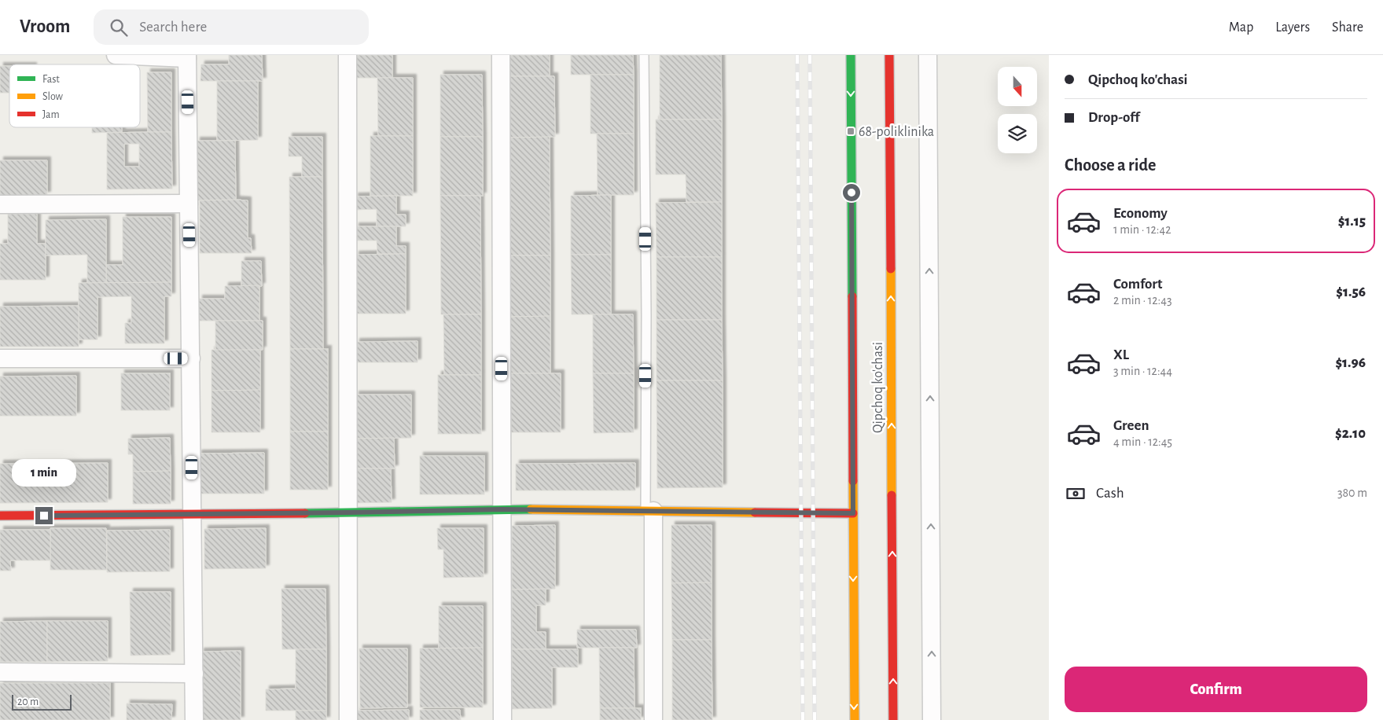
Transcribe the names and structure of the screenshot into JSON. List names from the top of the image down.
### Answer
{
  "streets": {
    "main road": ["Qipchoq ko'chasi"]
  },
  "places": {
    "transit": ["68-poliklinika"]
  },
  "legend": ["Fast", "Slow", "Jam"],
  "scale_bar": "20 m",
  "north": "bottom",
  "page": {
    "header": "Vroom",
    "search": "Search here",
    "nav": ["Map", "Layers", "Share"],
    "banner": ["Qipchoq ko'chasi", "Drop-off"],
    "heading": "Choose a ride",
    "list": [
      {
        "name": "Economy",
        "note": "1 min · 12:42",
        "value": "$1.15"
      },
      {
        "name": "Comfort",
        "note": "2 min · 12:43",
        "value": "$1.56"
      },
      {
        "name": "XL",
        "note": "3 min · 12:44",
        "value": "$1.96"
      },
      {
        "name": "Green",
        "note": "4 min · 12:45",
        "value": "$2.10"
      }
    ],
    "bubble": "1 min",
    "pay": ["Cash", "380 m"],
    "buttons": "Confirm",
    "scale": "20 m"
  }
}
